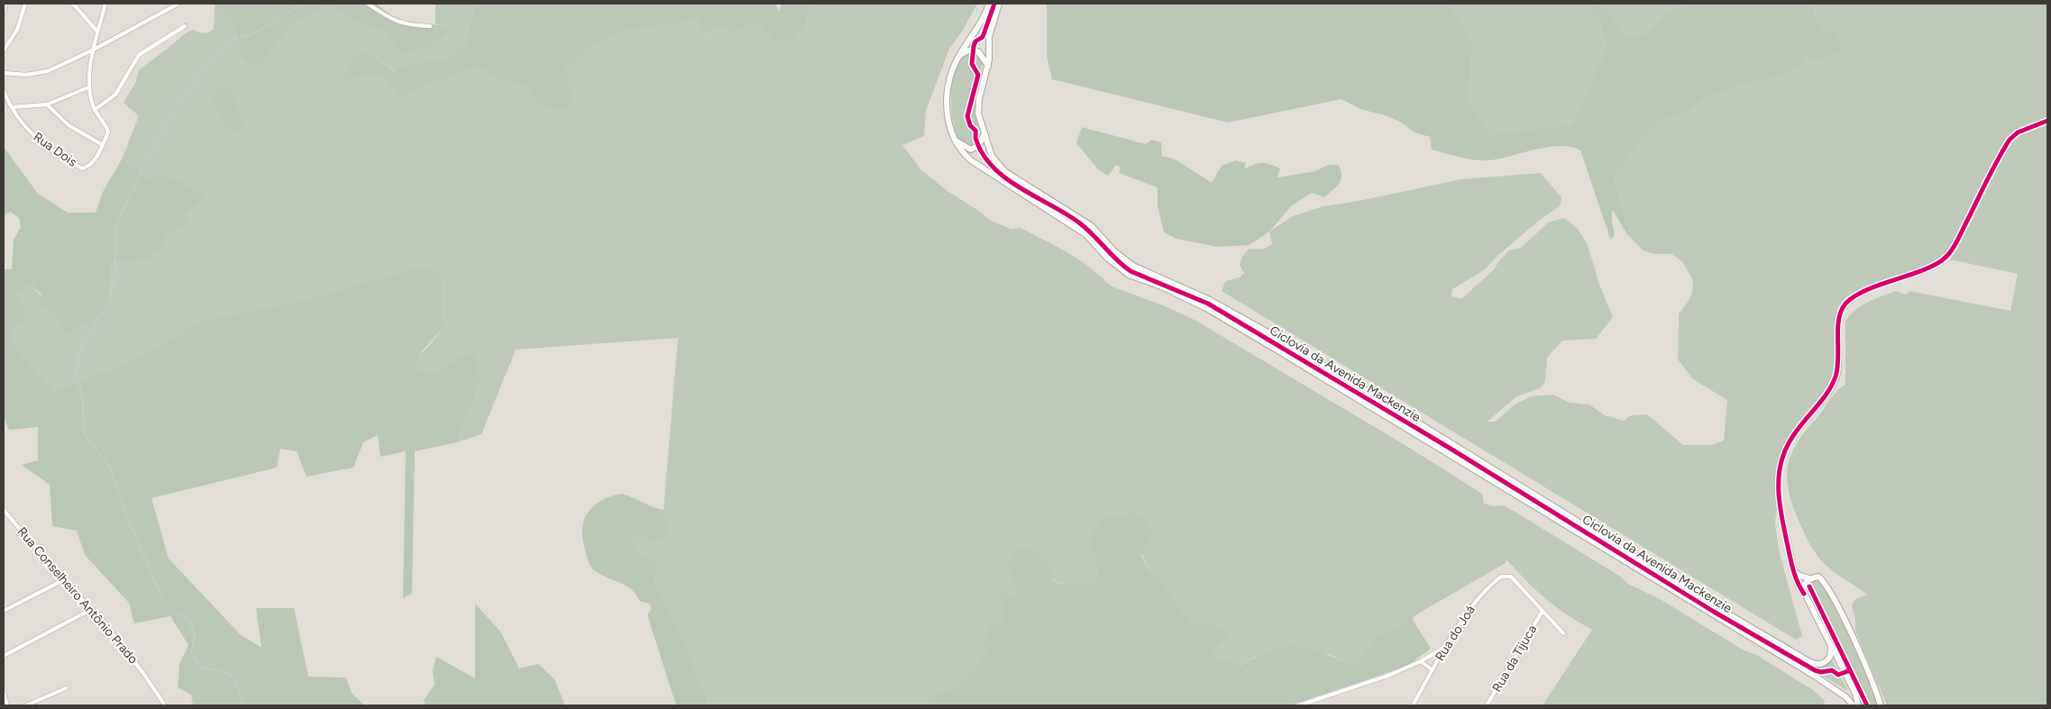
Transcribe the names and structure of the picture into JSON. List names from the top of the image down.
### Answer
{
  "streets": {
    "street": [
      "Rua Dois",
      "Rua Conselheiro Antônio Prado",
      "Rua do Joá",
      "Rua da Tijuca"
    ],
    "cycle path": ["Ciclovia da Avenida Mackenzie"]
  },
  "crossings": [
    ["Rua do Joá", "Rua da Tijuca"]
  ]
}
